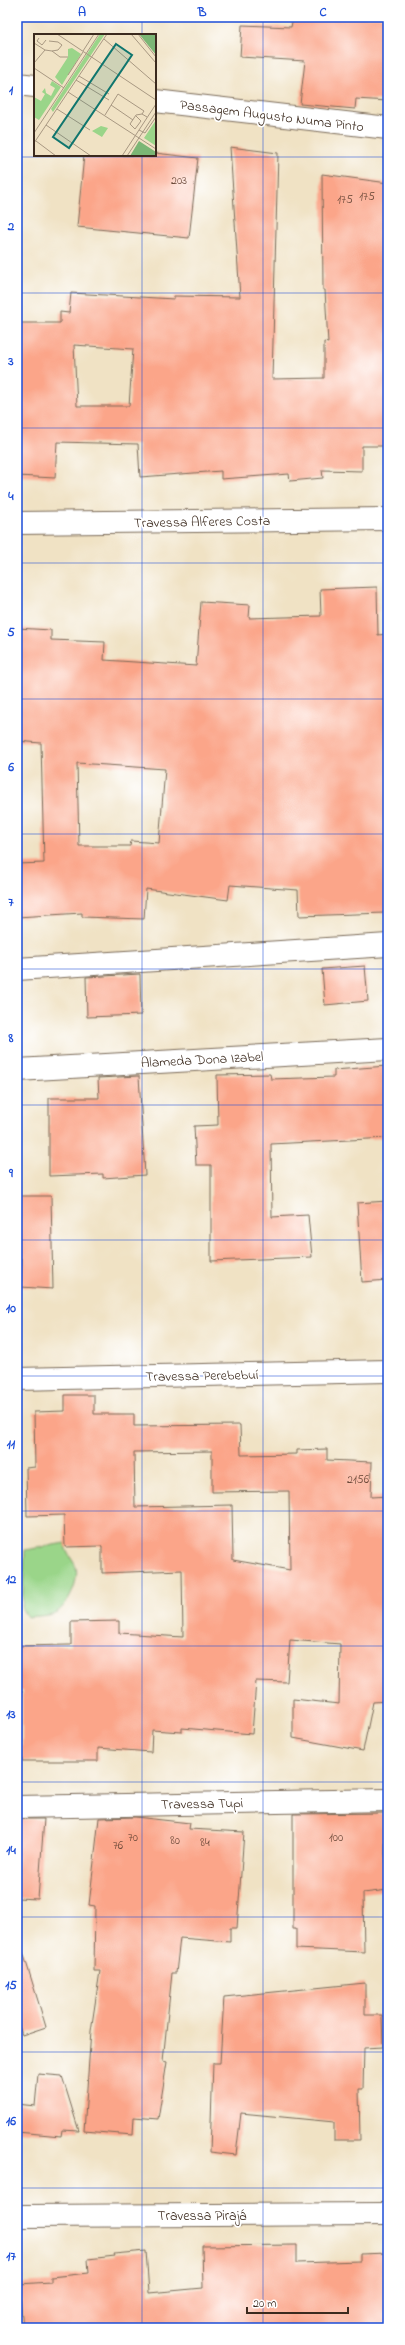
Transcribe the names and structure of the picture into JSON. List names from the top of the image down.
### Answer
{
  "streets": {
    "street": [
      "Passagem Augusto Numa Pinto",
      "Travessa Alferes Costa",
      "Alameda Dona Izabel",
      "Travessa Perebebuí",
      "Travessa Tupi",
      "Travessa Pirajá"
    ]
  },
  "house_numbers": [
    "203",
    "175",
    "175",
    "2156",
    "70",
    "100",
    "80",
    "84",
    "76"
  ],
  "scale_bar": "20 m",
  "grid": {
    "columns": ["A", "B", "C"],
    "rows": [
      "1",
      "2",
      "3",
      "4",
      "5",
      "6",
      "7",
      "8",
      "9",
      "10",
      "11",
      "12",
      "13",
      "14",
      "15",
      "16",
      "17"
    ]
  }
}
